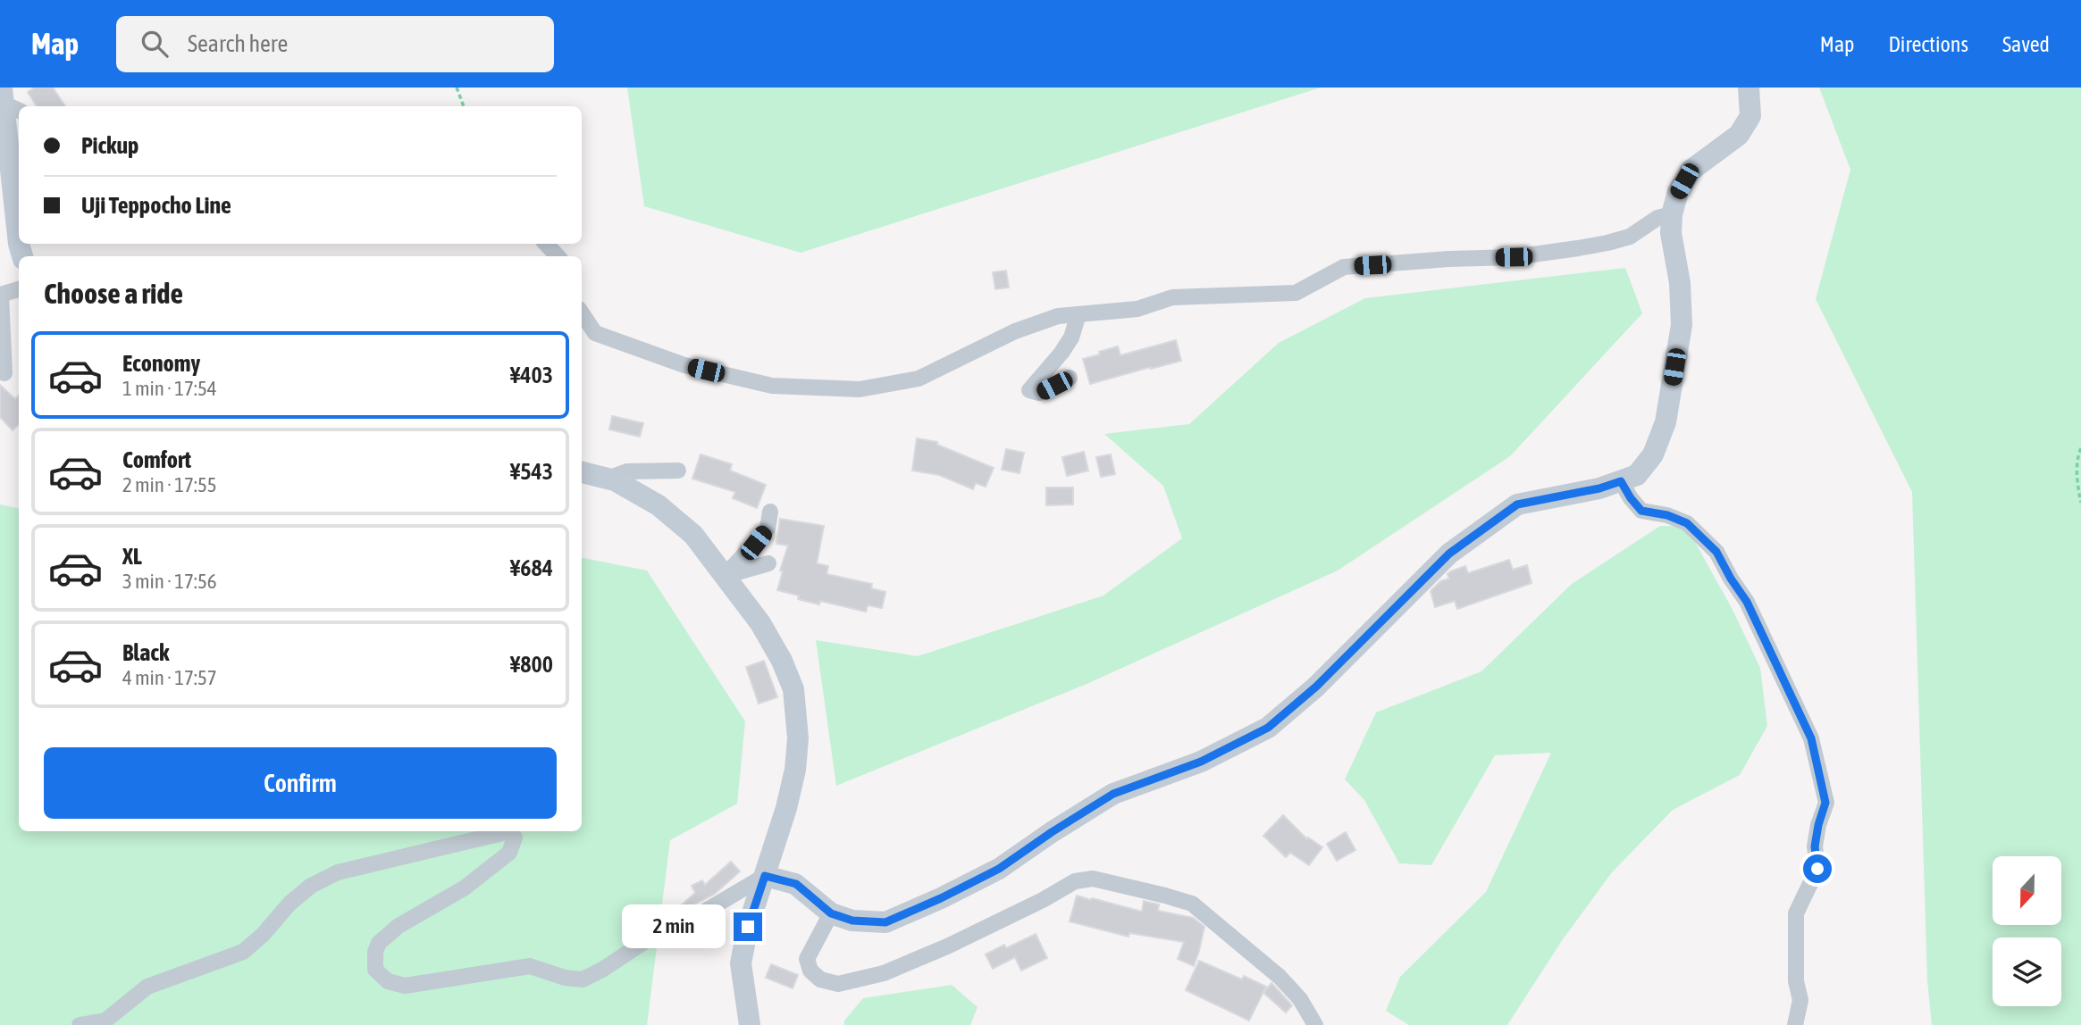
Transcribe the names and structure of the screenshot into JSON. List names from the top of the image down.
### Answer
{
  "north": "bottom",
  "page": {
    "header": "Map",
    "search": "Search here",
    "nav": ["Map", "Directions", "Saved"],
    "banner": ["Pickup", "Uji Teppocho Line"],
    "heading": "Choose a ride",
    "list": [
      {
        "name": "Economy",
        "note": "1 min · 17:54",
        "value": "¥403"
      },
      {
        "name": "Comfort",
        "note": "2 min · 17:55",
        "value": "¥543"
      },
      {
        "name": "XL",
        "note": "3 min · 17:56",
        "value": "¥684"
      },
      {
        "name": "Black",
        "note": "4 min · 17:57",
        "value": "¥800"
      }
    ],
    "buttons": "Confirm",
    "bubble": "2 min"
  }
}
